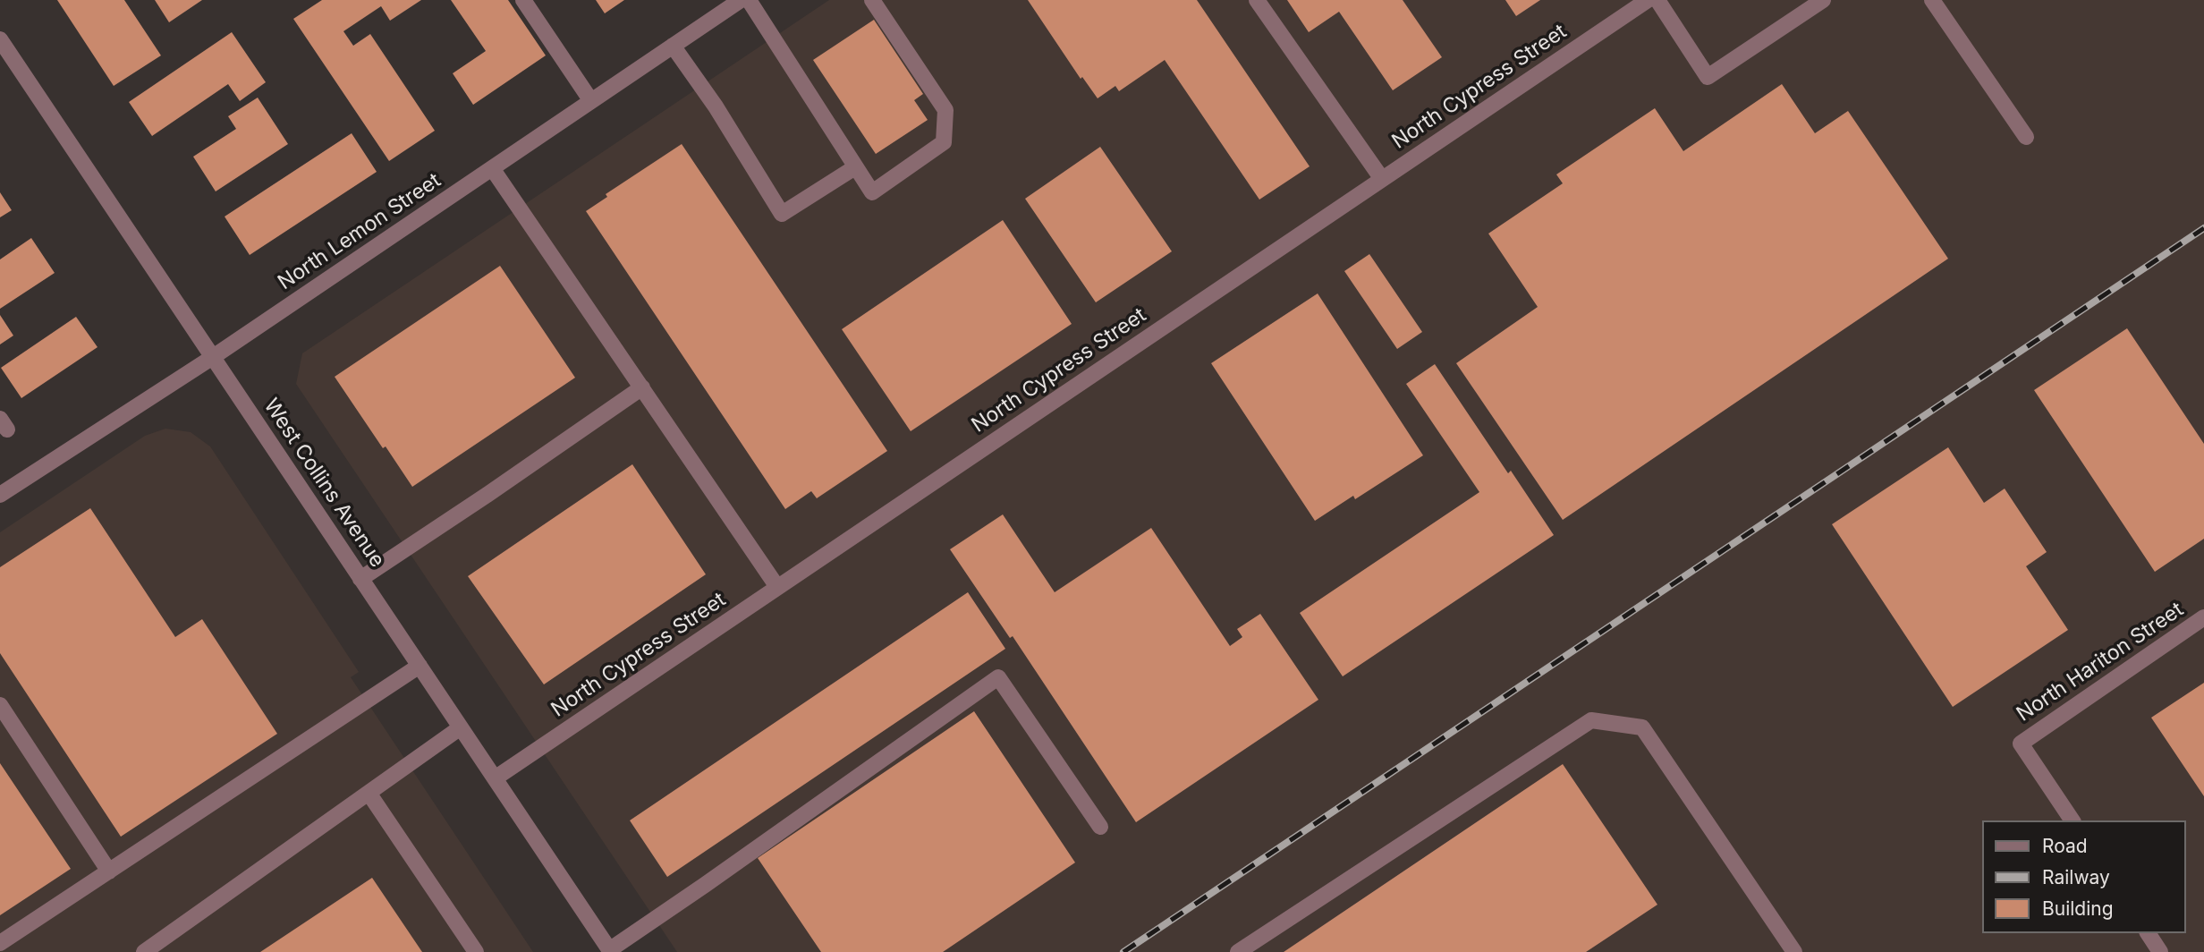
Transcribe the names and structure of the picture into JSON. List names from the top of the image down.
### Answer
{
  "streets": {
    "street": [
      "North Cypress Street",
      "North Lemon Street",
      "West Collins Avenue",
      "North Hariton Street"
    ]
  },
  "crossings": [
    ["North Cypress Street", "West Collins Avenue"],
    ["North Lemon Street", "West Collins Avenue"]
  ],
  "legend": ["Road", "Railway", "Building"]
}
